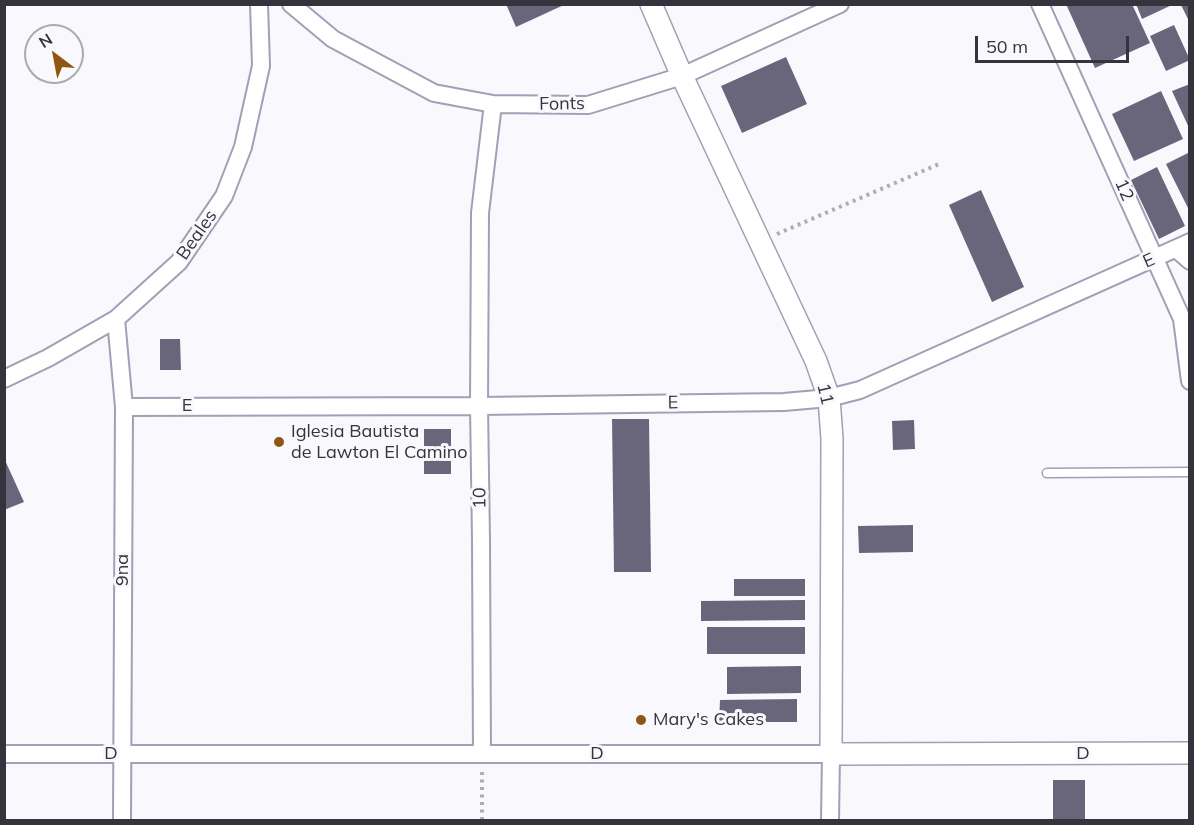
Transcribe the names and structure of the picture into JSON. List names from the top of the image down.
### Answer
{
  "streets": {
    "street": [
      "Fonts",
      "12",
      "Beales",
      "E",
      "11",
      "10",
      "9na",
      "D"
    ]
  },
  "crossings": [
    ["Fonts", "11"],
    ["Fonts", "10"],
    ["12", "E"],
    ["Beales", "9na"],
    ["E", "11"],
    ["E", "10"],
    ["E", "9na"],
    ["11", "D"],
    ["10", "D"],
    ["9na", "D"]
  ],
  "places": ["Iglesia Bautista de Lawton El Camino", "Mary's Cakes"],
  "scale_bar": "50 m",
  "north": "top left"
}
